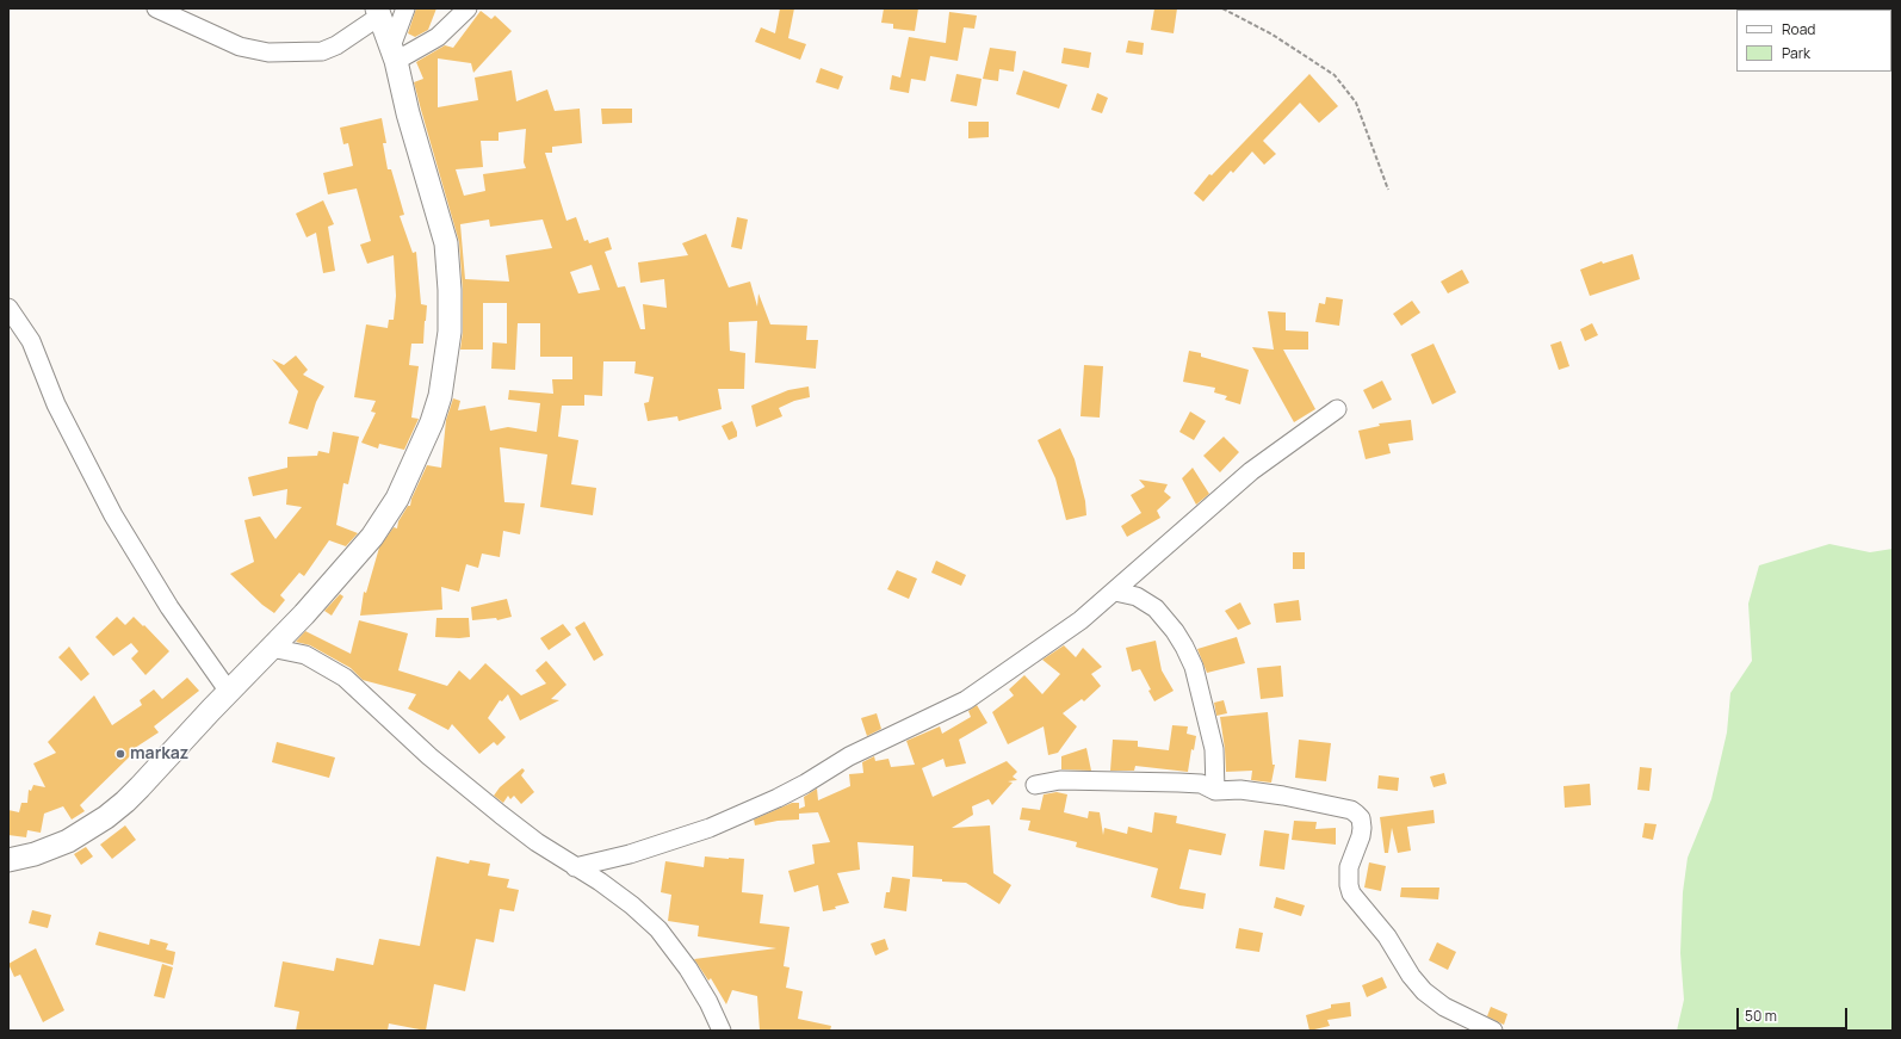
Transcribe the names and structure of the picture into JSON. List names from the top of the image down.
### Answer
{
  "places": ["markaz"],
  "legend": ["Road", "Park"],
  "scale_bar": "50 m"
}
